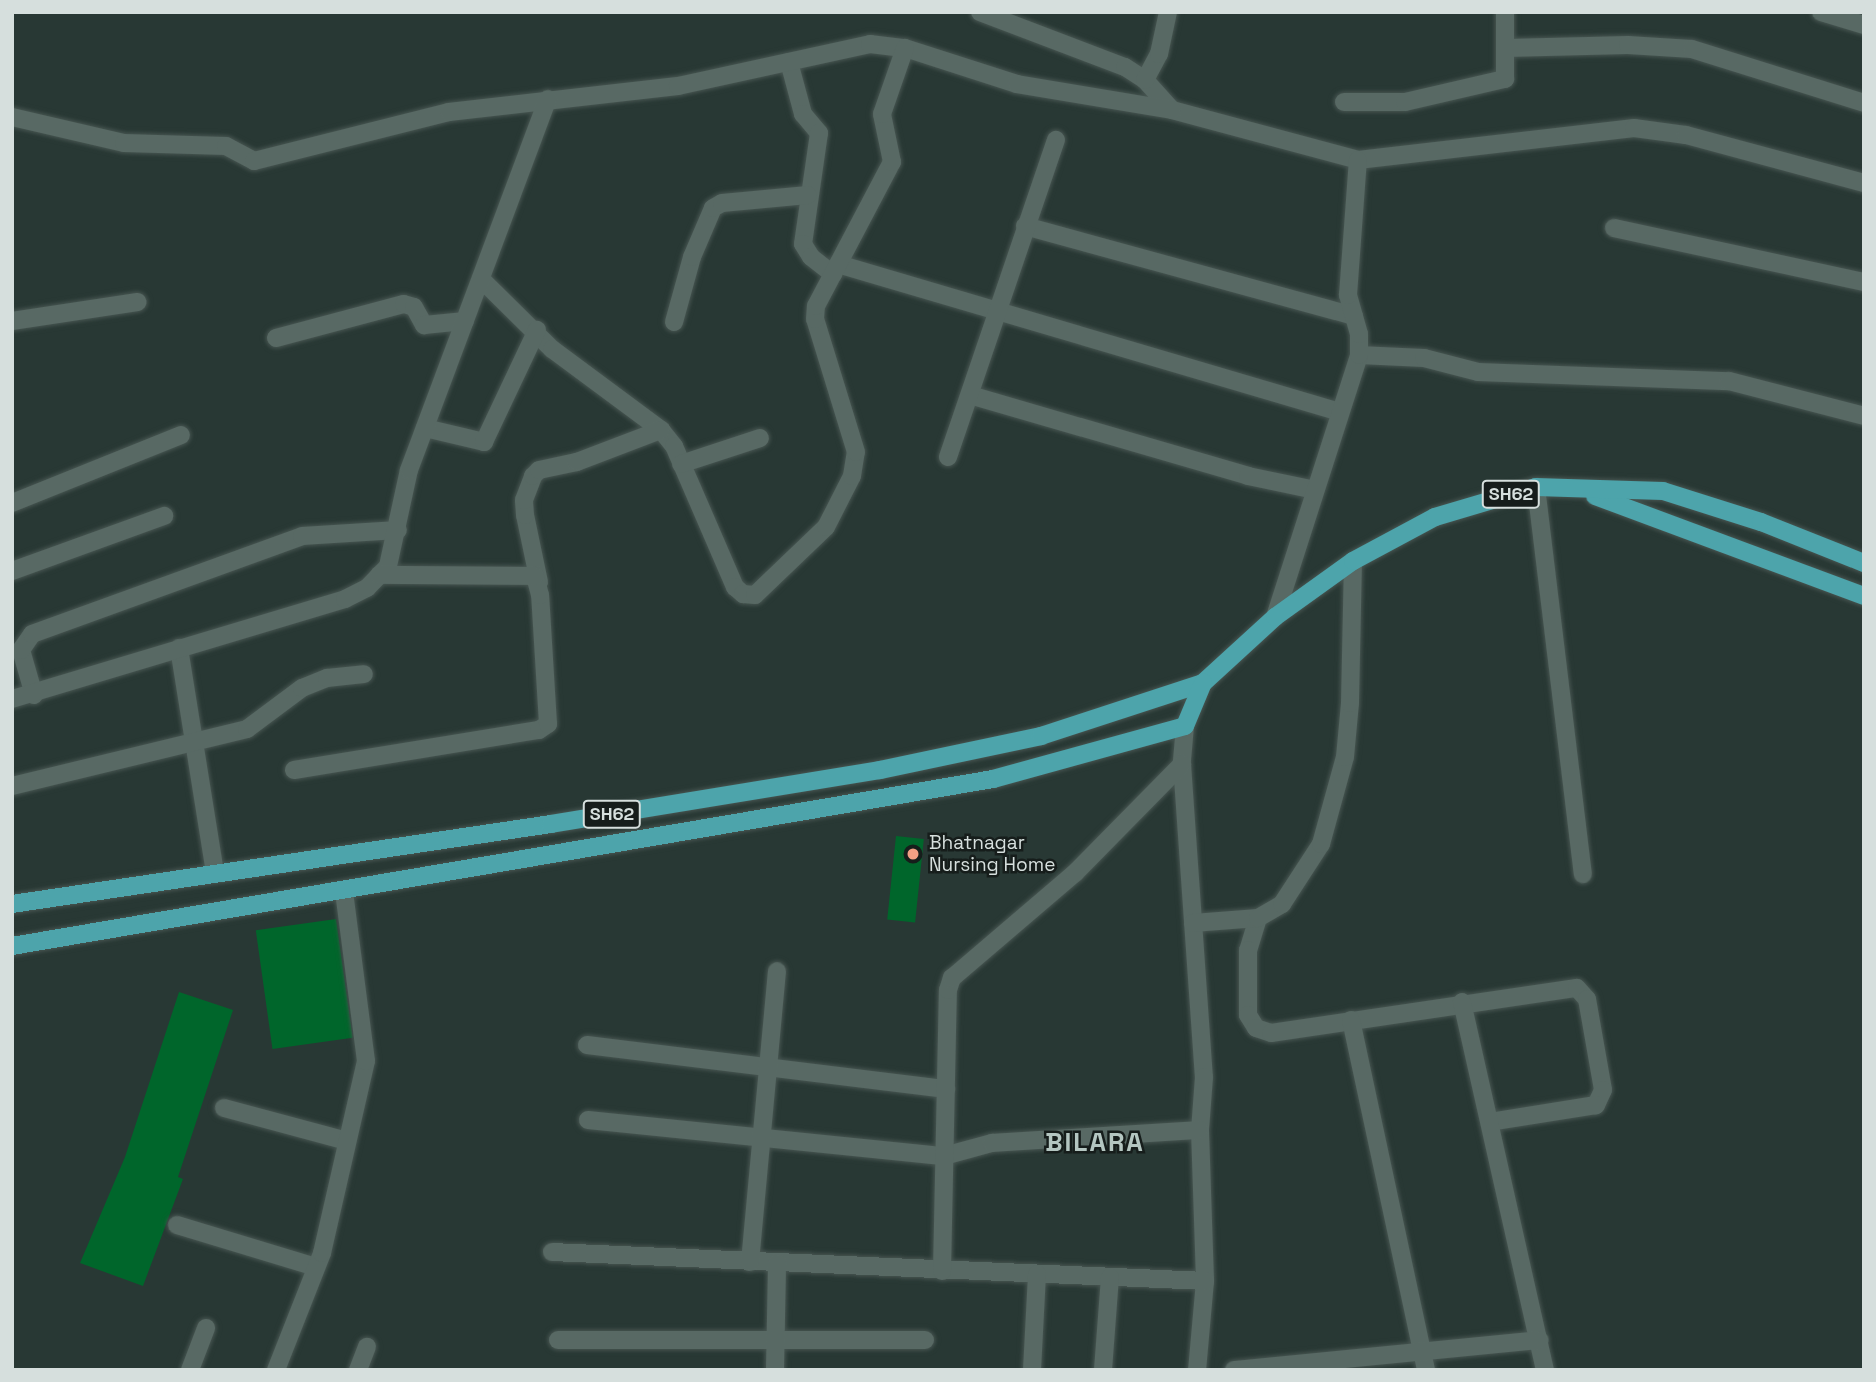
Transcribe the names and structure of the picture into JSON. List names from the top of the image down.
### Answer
{
  "streets": {
    "main road": ["SH62"]
  },
  "districts": ["BILARA"],
  "places": ["Bhatnagar Nursing Home"]
}
